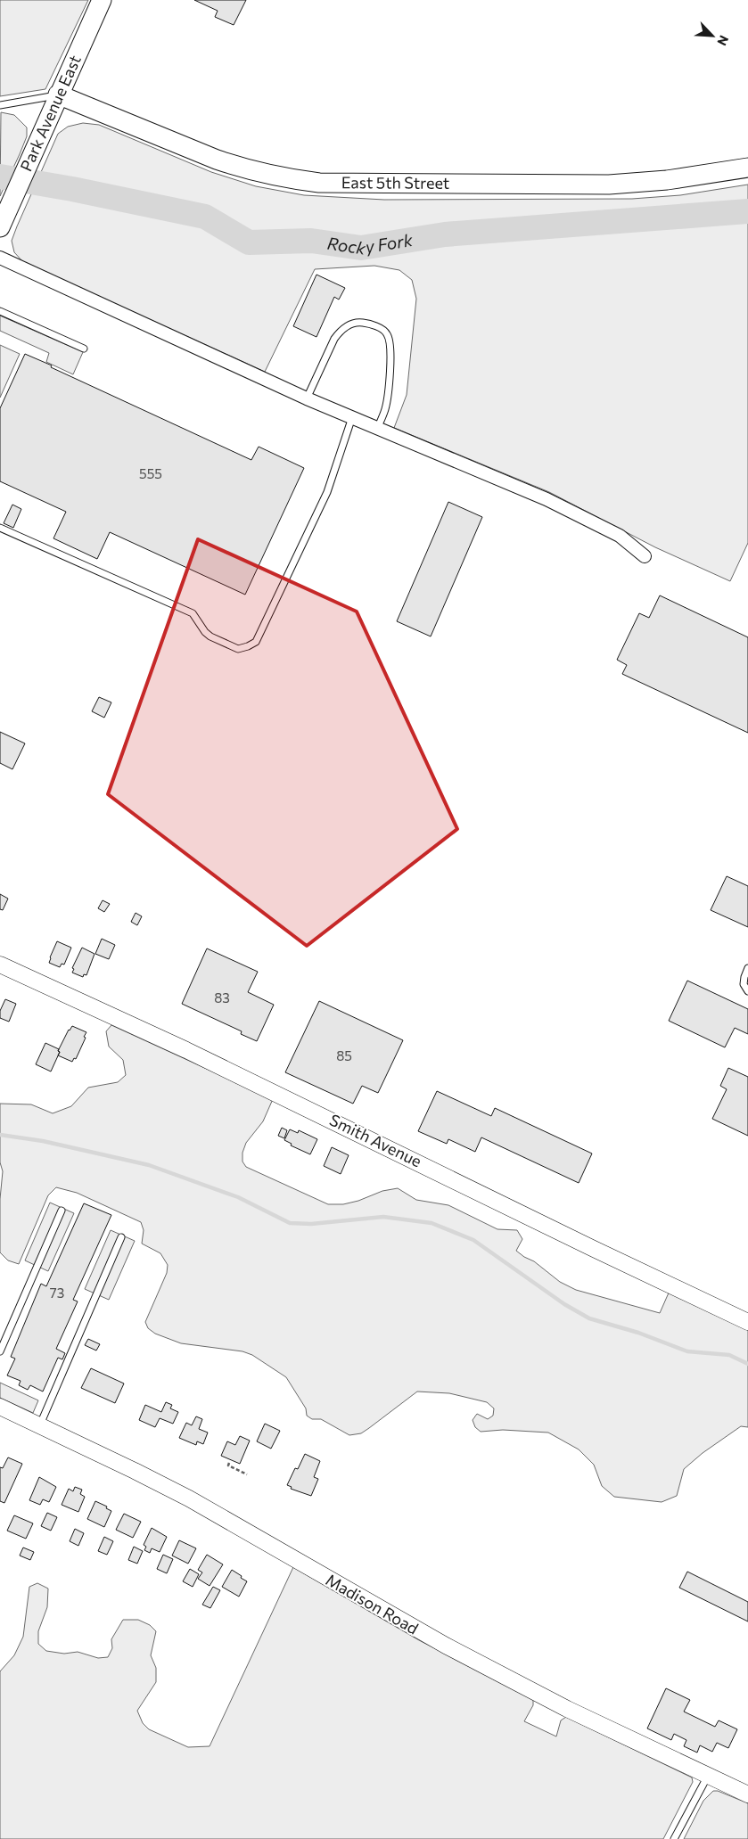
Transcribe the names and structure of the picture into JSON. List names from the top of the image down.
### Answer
{
  "streets": {
    "main road": ["Park Avenue East", "East 5th Street"],
    "street": ["Smith Avenue", "Madison Road"]
  },
  "crossings": [
    ["Park Avenue East", "East 5th Street"]
  ],
  "water": ["Rocky Fork"],
  "house_numbers": [
    "555",
    "83",
    "85",
    "73"
  ],
  "north": "bottom right"
}
